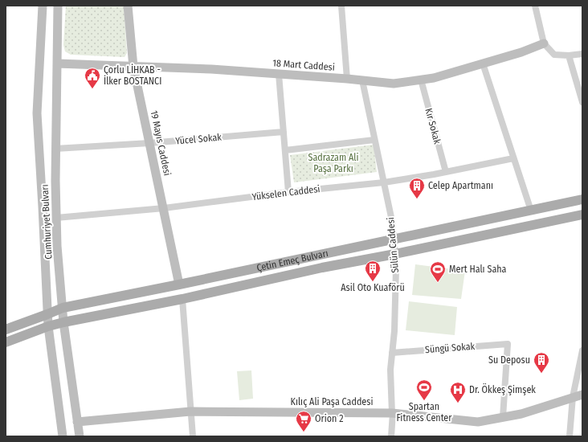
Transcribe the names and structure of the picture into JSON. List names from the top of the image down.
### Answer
{
  "streets": {
    "main road": ["Çetin Emeç Bulvarı"],
    "street": [
      "18 Mart Caddesi",
      "Kır Sokak",
      "Yücel Sokak",
      "19 Mayıs Caddesi",
      "Yükselen Caddesi",
      "Cumhuriyet Bulvarı",
      "Sülün Caddesi",
      "Süngü Sokak",
      "Kılıç Ali Paşa Caddesi"
    ]
  },
  "crossings": [
    ["18 Mart Caddesi", "Kır Sokak"],
    ["18 Mart Caddesi", "19 Mayıs Caddesi"],
    ["18 Mart Caddesi", "Cumhuriyet Bulvarı"],
    ["18 Mart Caddesi", "Sülün Caddesi"],
    ["Kır Sokak", "Yükselen Caddesi"],
    ["Yücel Sokak", "19 Mayıs Caddesi"],
    ["Yücel Sokak", "Cumhuriyet Bulvarı"],
    ["19 Mayıs Caddesi", "Yükselen Caddesi"],
    ["19 Mayıs Caddesi", "Çetin Emeç Bulvarı"],
    ["Yükselen Caddesi", "Cumhuriyet Bulvarı"],
    ["Yükselen Caddesi", "Sülün Caddesi"],
    ["Cumhuriyet Bulvarı", "Çetin Emeç Bulvarı"],
    ["Cumhuriyet Bulvarı", "Kılıç Ali Paşa Caddesi"],
    ["Sülün Caddesi", "Çetin Emeç Bulvarı"],
    ["Sülün Caddesi", "Süngü Sokak"],
    ["Sülün Caddesi", "Kılıç Ali Paşa Caddesi"],
    ["Süngü Sokak", "Kılıç Ali Paşa Caddesi"]
  ],
  "parks": ["Sadrazam Ali Paşa Parkı"],
  "places": {
    "public building": ["Çorlu LİHKAB - İlker BOSTANCI"],
    "building": ["Celep Apartmanı", "Asil Oto Kuaförü", "Su Deposu"],
    "sports": ["Mert Halı Saha", "Spartan Fitness Center"],
    "hospital": ["Dr. Ökkeş Şimşek"],
    "supermarket": ["Orion 2"]
  }
}
